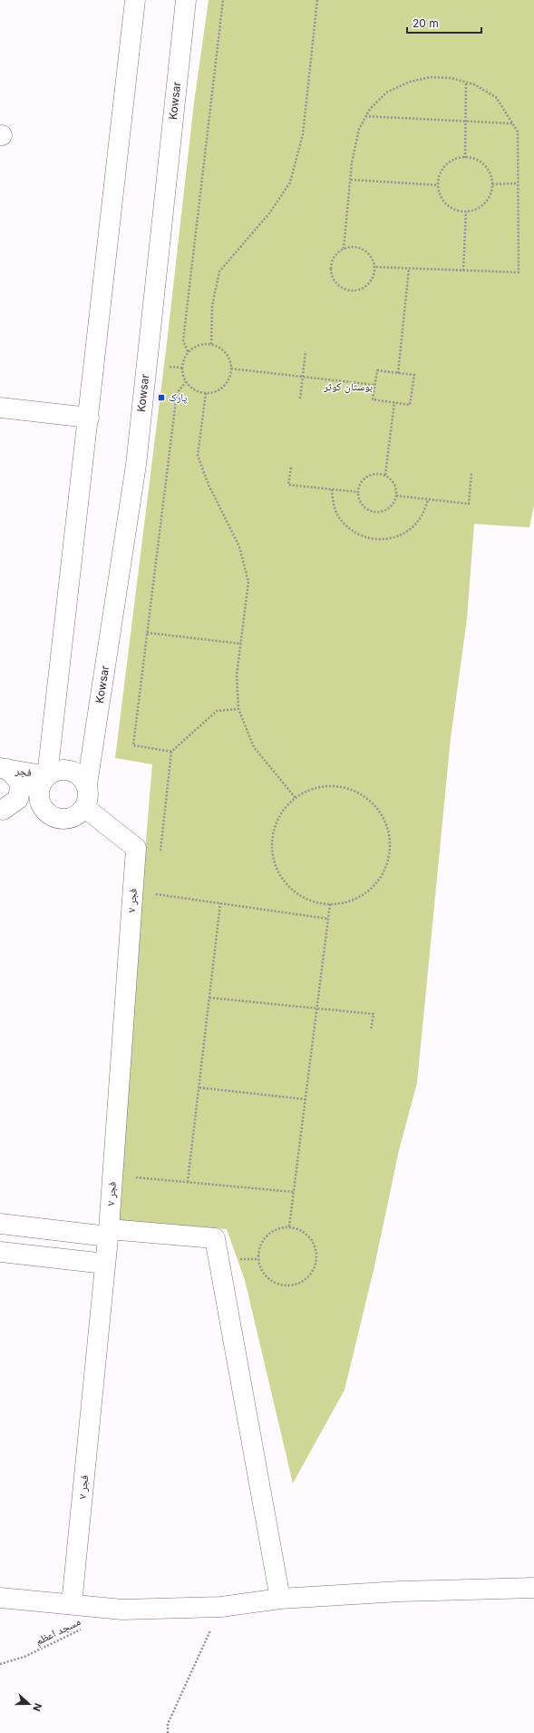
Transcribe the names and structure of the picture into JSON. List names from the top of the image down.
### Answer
{
  "streets": {
    "street": ["Kowsar", "فجر", "فجر ۷"],
    "path": ["مسجد اعظم"]
  },
  "crossings": [
    ["Kowsar", "فجر"],
    ["Kowsar", "فجر ۷"],
    ["فجر", "فجر ۷"]
  ],
  "parks": ["بوستان کوثر"],
  "places": {
    "transit": ["پارک"]
  },
  "scale_bar": "20 m",
  "north": "right"
}
